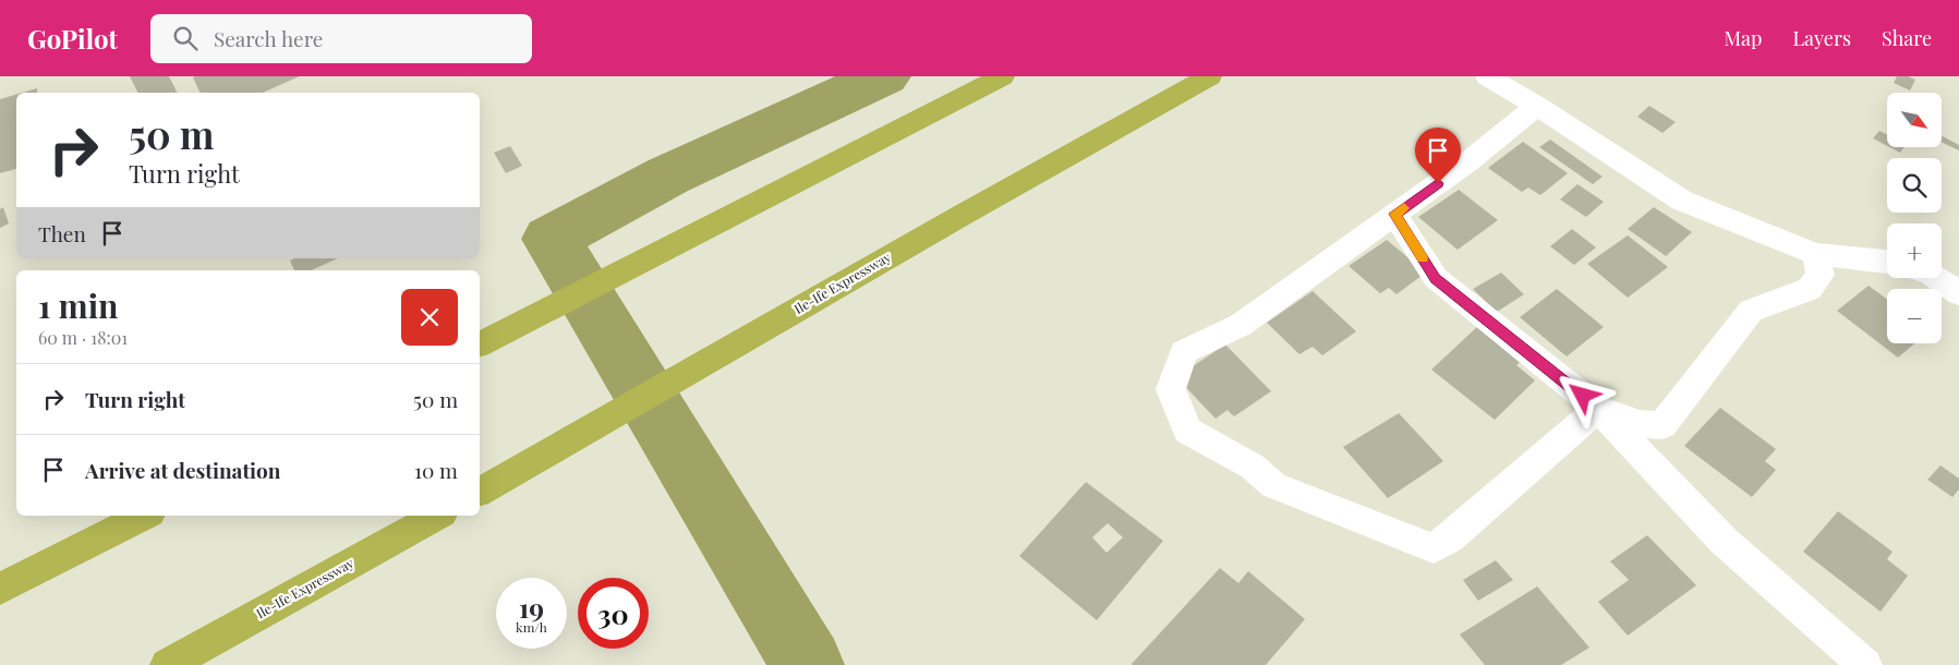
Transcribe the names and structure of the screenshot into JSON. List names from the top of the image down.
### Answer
{
  "streets": {
    "highway": ["Ile-Ife Expressway"]
  },
  "north": "bottom right",
  "page": {
    "header": "GoPilot",
    "search": "Search here",
    "nav": ["Map", "Layers", "Share"],
    "map_buttons": ["+", "−"],
    "turn": ["50 m", "Turn right"],
    "then": "Then",
    "heading": ["1 min", "60 m · 18:01"],
    "list": [
      {
        "name": "Turn right",
        "value": "50 m"
      },
      {
        "name": "Arrive at destination",
        "value": "10 m"
      }
    ],
    "speed": "19 km/h",
    "limit": "30"
  }
}
